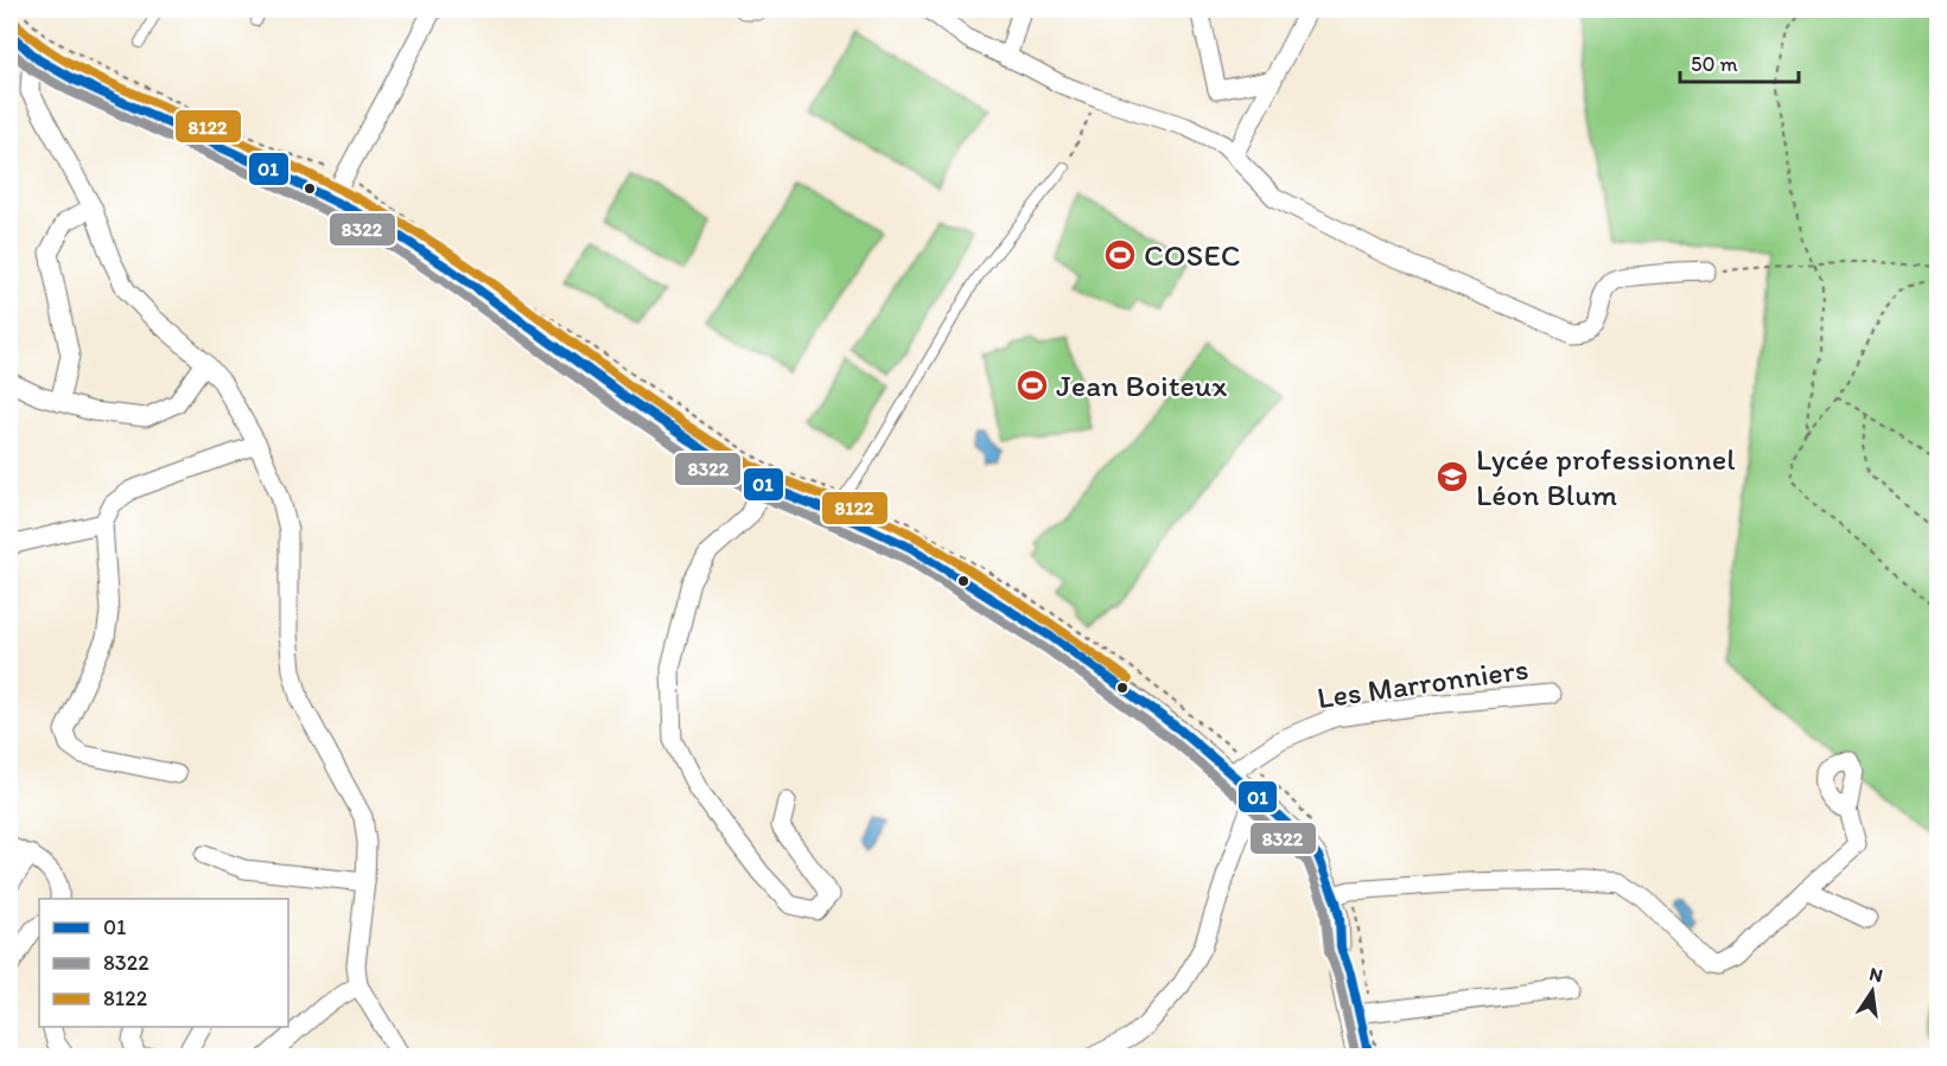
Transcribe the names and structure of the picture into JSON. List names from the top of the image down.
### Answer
{
  "streets": {
    "street": ["Les Marronniers"]
  },
  "places": {
    "sports": ["COSEC", "Jean Boiteux"],
    "school or university": ["Lycée professionnel Léon Blum"]
  },
  "lines": ["transit line 8122", "transit line 01", "transit line 8322"],
  "legend": ["01", "8322", "8122"],
  "scale_bar": "50 m",
  "north": "top"
}
